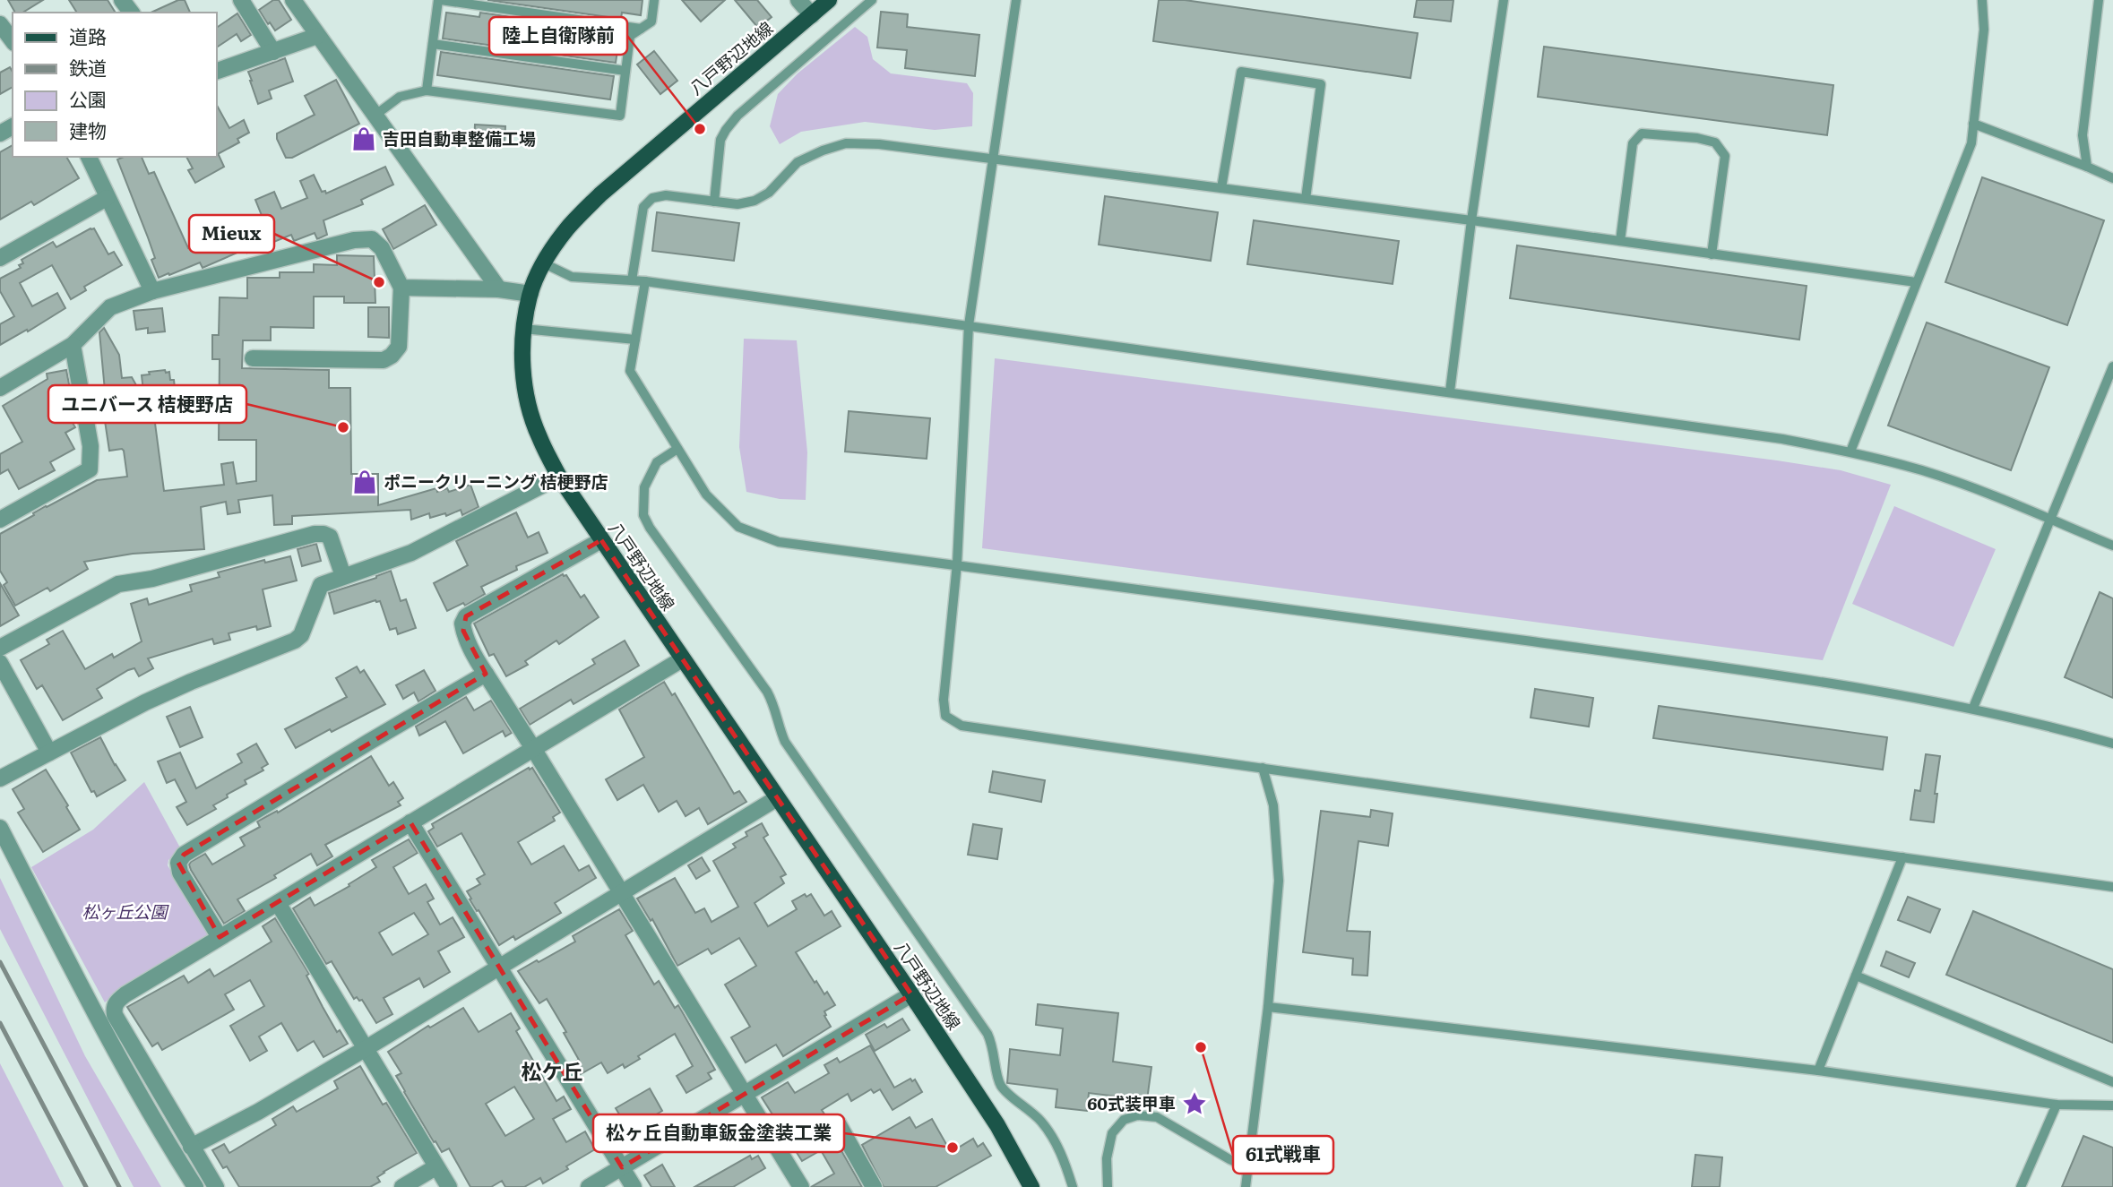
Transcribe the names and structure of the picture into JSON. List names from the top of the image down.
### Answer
{
  "streets": {
    "main road": ["八戸野辺地線"]
  },
  "districts": ["松ケ丘"],
  "parks": ["松ヶ丘公園"],
  "places": {
    "other": [
      "陸上自衛隊前",
      "Mieux",
      "ユニバース 桔梗野店",
      "61式戦車",
      "松ヶ丘自動車鈑金塗装工業"
    ],
    "shop": ["吉田自動車整備工場", "ポニークリーニング 桔梗野店"],
    "place": ["60式装甲車"]
  },
  "legend": [
    "道路",
    "鉄道",
    "公園",
    "建物"
  ]
}
